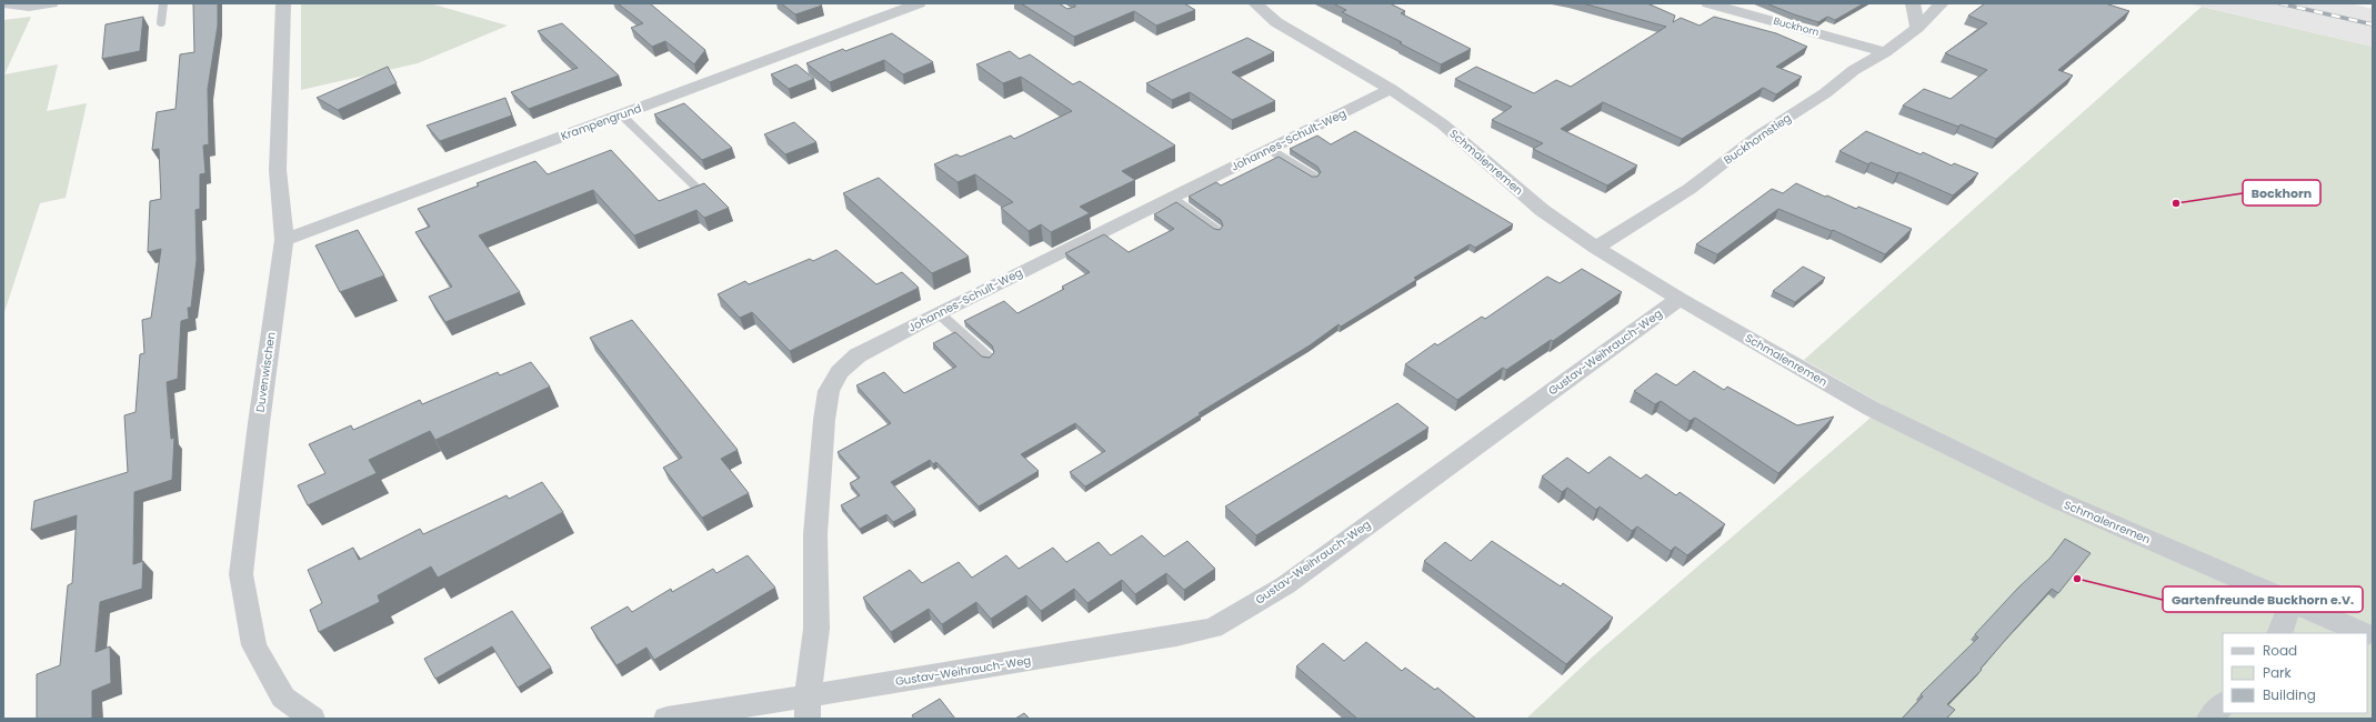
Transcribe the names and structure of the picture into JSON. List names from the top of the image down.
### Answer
{
  "streets": {
    "street": [
      "Buckhorn",
      "Krampengrund",
      "Buckhornstieg",
      "Johannes-Schult-Weg",
      "Schmalenremen",
      "Gustav-Weihrauch-Weg",
      "Duvenwischen"
    ]
  },
  "crossings": [
    ["Buckhorn", "Buckhornstieg"],
    ["Krampengrund", "Duvenwischen"],
    ["Buckhornstieg", "Schmalenremen"],
    ["Johannes-Schult-Weg", "Schmalenremen"],
    ["Johannes-Schult-Weg", "Gustav-Weihrauch-Weg"],
    ["Schmalenremen", "Gustav-Weihrauch-Weg"]
  ],
  "places": ["Bockhorn", "Gartenfreunde Buckhorn e.V."],
  "legend": ["Road", "Park", "Building"]
}
